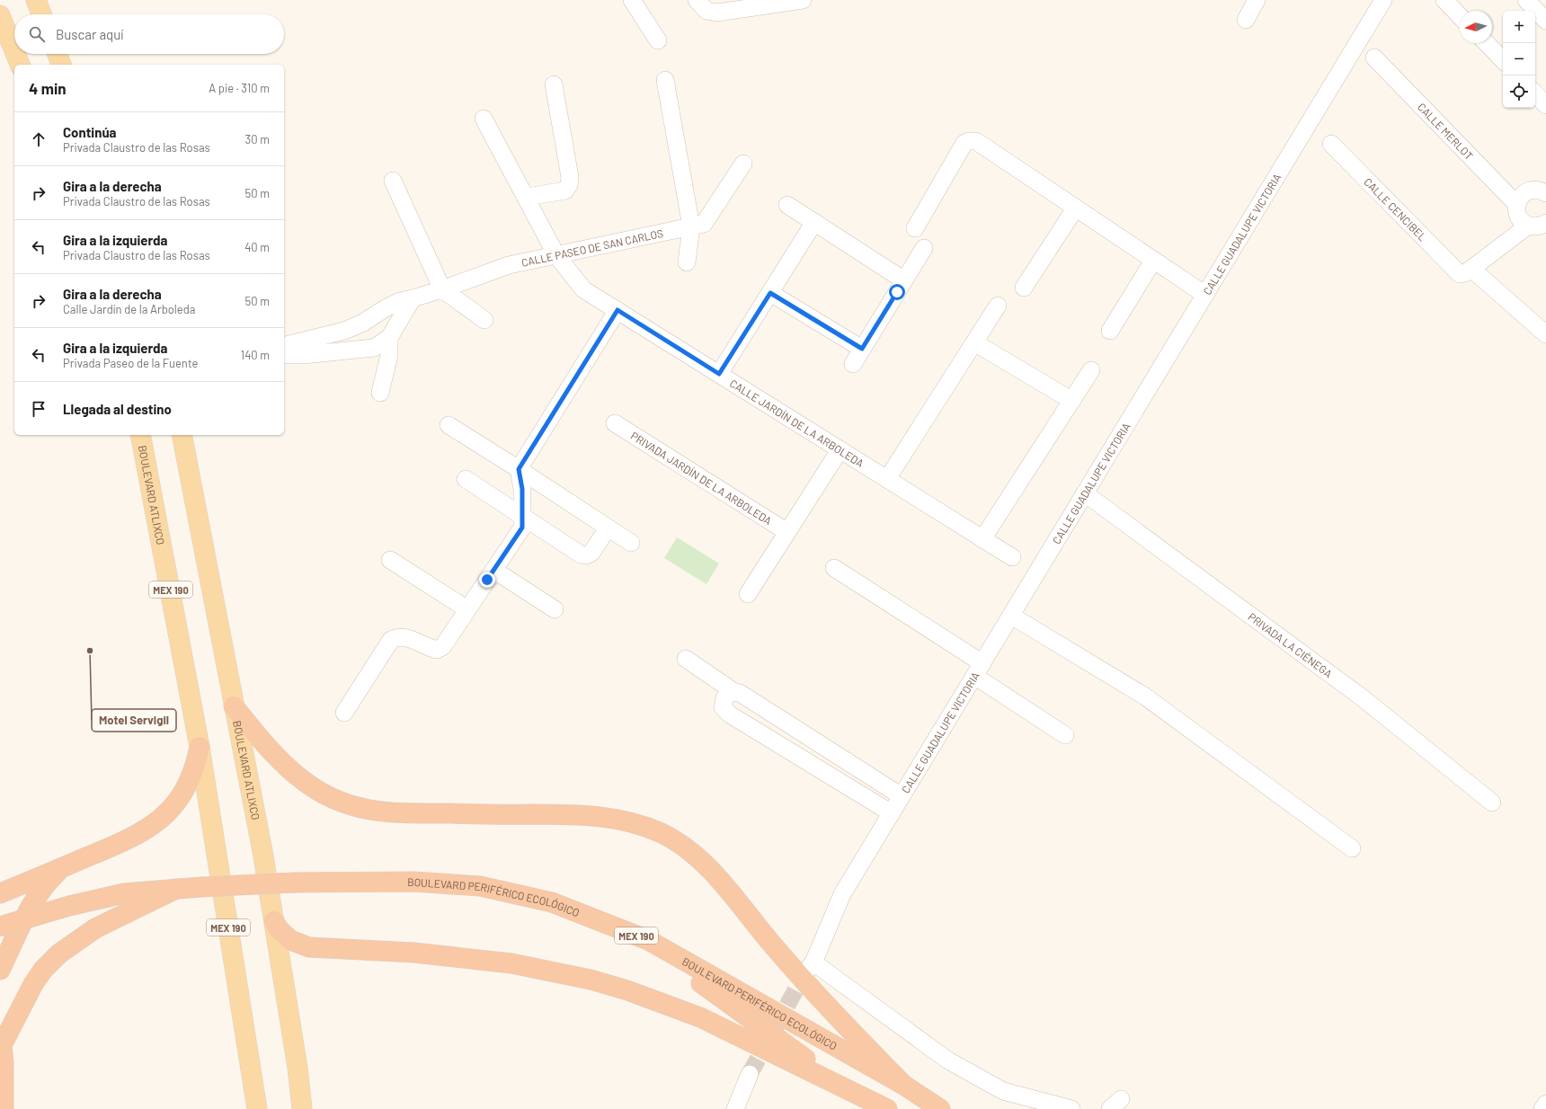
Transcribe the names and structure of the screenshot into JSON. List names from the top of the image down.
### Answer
{
  "streets": {
    "highway": ["MEX 190", "BOULEVARD PERIFÉRICO ECOLÓGICO"],
    "main road": ["BOULEVARD ATLIXCO"],
    "street": [
      "CALLE MERLOT",
      "CALLE CENCIBEL",
      "CALLE GUADALUPE VICTORIA",
      "CALLE PASEO DE SAN CARLOS",
      "CALLE JARDÍN DE LA ARBOLEDA",
      "PRIVADA JARDÍN DE LA ARBOLEDA",
      "PRIVADA LA CIÉNEGA"
    ]
  },
  "crossings": [
    ["CALLE GUADALUPE VICTORIA", "PRIVADA LA CIÉNEGA"],
    ["CALLE PASEO DE SAN CARLOS", "CALLE JARDÍN DE LA ARBOLEDA"]
  ],
  "places": ["Motel Servigil"],
  "north": "left",
  "page": {
    "map_buttons": ["+", "−"],
    "search": "Buscar aquí",
    "heading": ["4 min", "A pie · 310 m"],
    "list": [
      ["Continúa", "Privada Claustro de las Rosas", "30 m"],
      ["Gira a la derecha", "Privada Claustro de las Rosas", "50 m"],
      ["Gira a la izquierda", "Privada Claustro de las Rosas", "40 m"],
      ["Gira a la derecha", "Calle Jardín de la Arboleda", "50 m"],
      ["Gira a la izquierda", "Privada Paseo de la Fuente", "140 m"],
      "Llegada al destino"
    ]
  }
}
